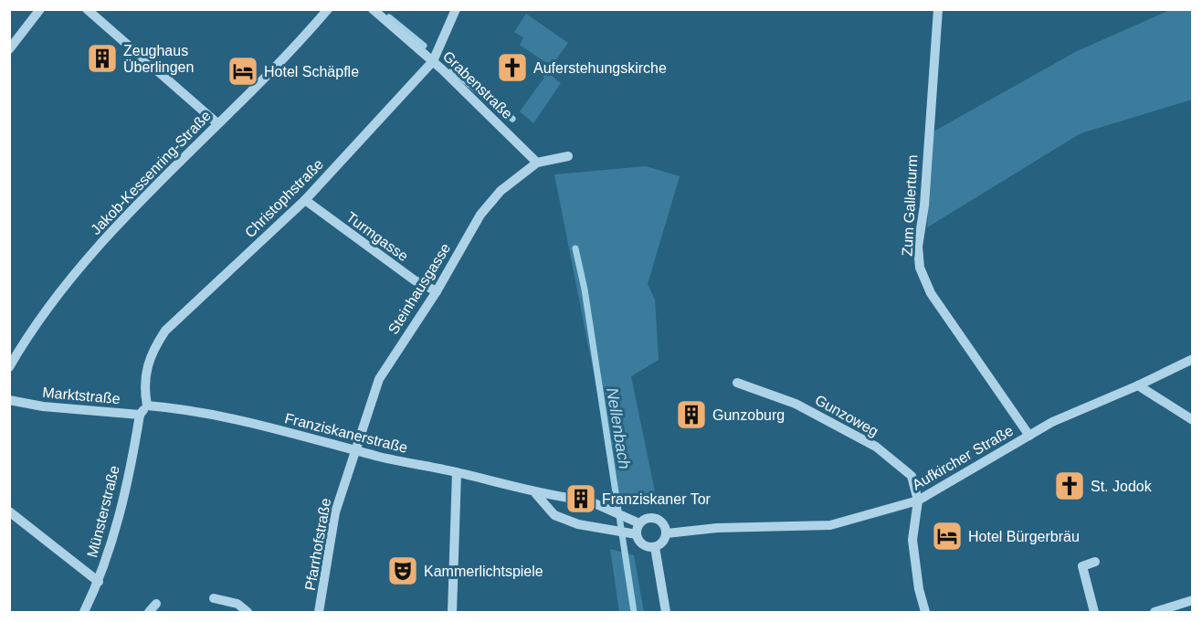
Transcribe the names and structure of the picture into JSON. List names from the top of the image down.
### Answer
{
  "streets": {
    "street": [
      "Grabenstraße",
      "Jakob-Kessenring-Straße",
      "Christophstraße",
      "Zum Gallerturm",
      "Turmgasse",
      "Steinhausgasse",
      "Marktstraße",
      "Gunzoweg",
      "Franziskanerstraße",
      "Aufkircher Straße",
      "Münsterstraße",
      "Pfarrhofstraße"
    ]
  },
  "crossings": [
    ["Grabenstraße", "Christophstraße"],
    ["Grabenstraße", "Steinhausgasse"],
    ["Christophstraße", "Turmgasse"],
    ["Christophstraße", "Marktstraße"],
    ["Christophstraße", "Franziskanerstraße"],
    ["Zum Gallerturm", "Aufkircher Straße"],
    ["Turmgasse", "Steinhausgasse"],
    ["Steinhausgasse", "Franziskanerstraße"],
    ["Steinhausgasse", "Pfarrhofstraße"],
    ["Marktstraße", "Franziskanerstraße"],
    ["Marktstraße", "Münsterstraße"],
    ["Gunzoweg", "Aufkircher Straße"],
    ["Franziskanerstraße", "Pfarrhofstraße"]
  ],
  "water": ["Nellenbach"],
  "places": {
    "building": ["Zeughaus Überlingen", "Gunzoburg", "Franziskaner Tor"],
    "church": ["Auferstehungskirche", "St. Jodok"],
    "hotel": ["Hotel Schäpfle", "Hotel Bürgerbräu"],
    "theatre": ["Kammerlichtspiele"]
  }
}
